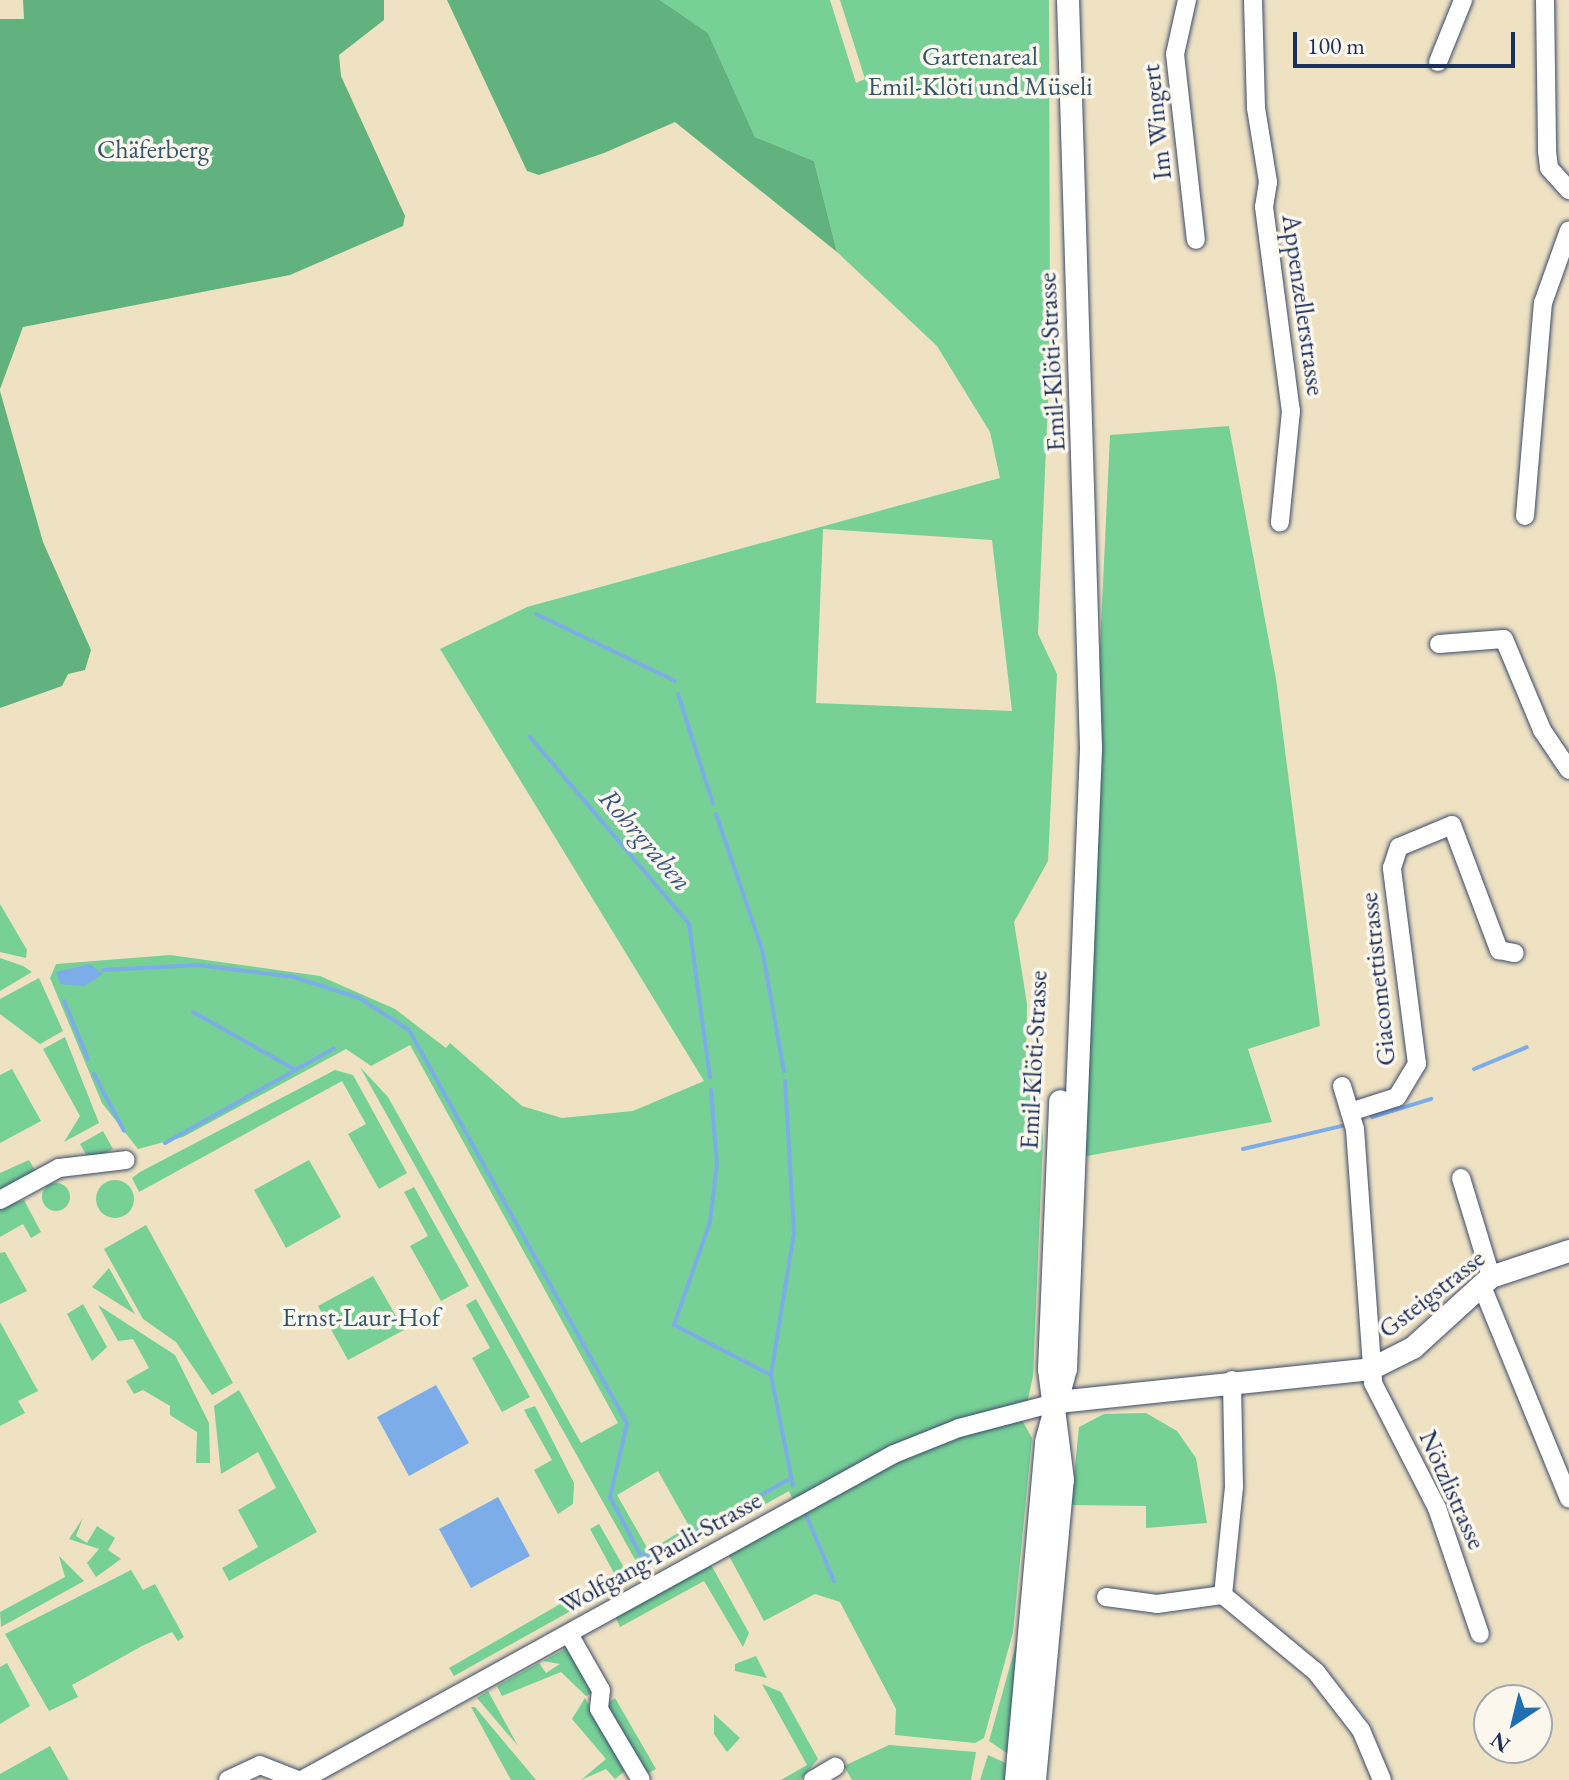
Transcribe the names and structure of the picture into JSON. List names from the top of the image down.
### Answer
{
  "streets": {
    "street": [
      "Im Wingert",
      "Appenzellerstrasse",
      "Emil-Klöti-Strasse",
      "Giacomettistrasse",
      "Gsteigstrasse",
      "Nötzlistrasse",
      "Wolfgang-Pauli-Strasse"
    ]
  },
  "crossings": [
    ["Emil-Klöti-Strasse", "Gsteigstrasse"],
    ["Emil-Klöti-Strasse", "Wolfgang-Pauli-Strasse"],
    ["Gsteigstrasse", "Nötzlistrasse"],
    ["Gsteigstrasse", "Wolfgang-Pauli-Strasse"]
  ],
  "water": ["Rohrgraben"],
  "parks": ["Gartenareal Emil-Klöti und Müseli", "Chäferberg", "Ernst-Laur-Hof"],
  "scale_bar": "100 m",
  "north": "bottom left"
}
